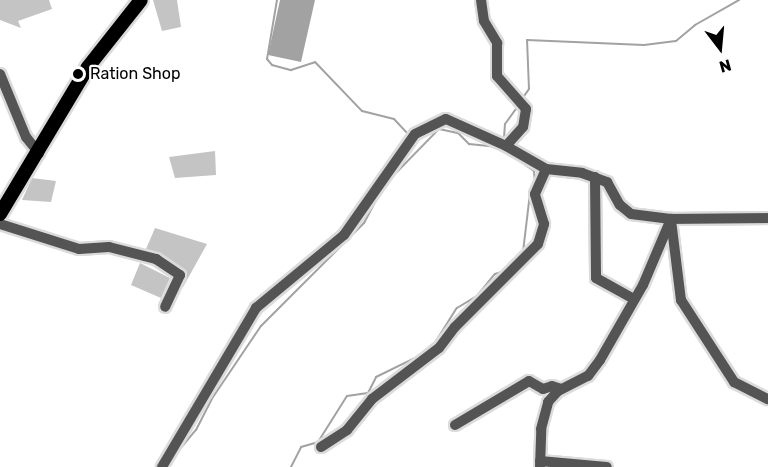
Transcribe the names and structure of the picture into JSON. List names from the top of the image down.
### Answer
{
  "places": ["Ration Shop"],
  "north": "bottom"
}
